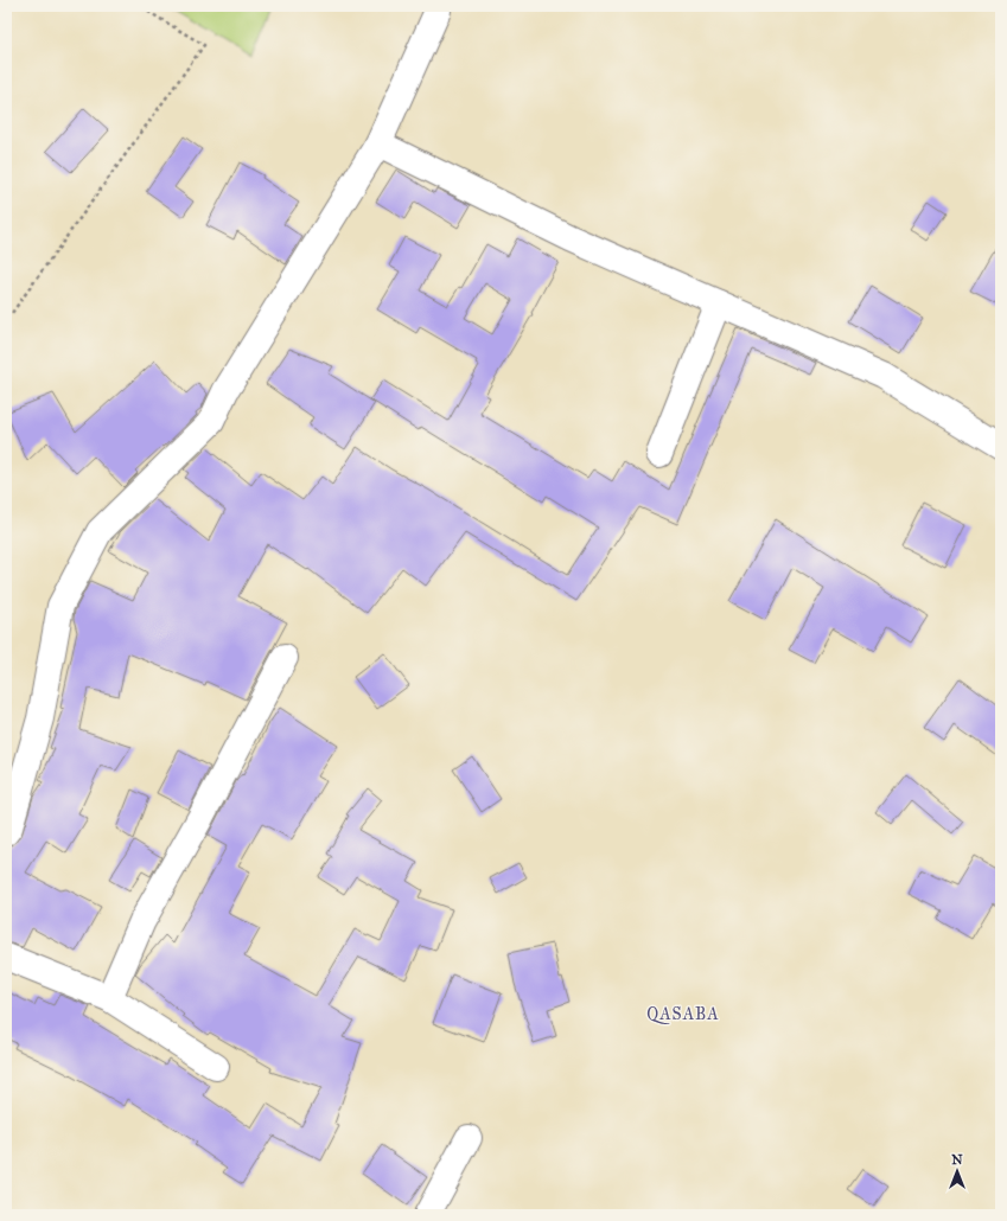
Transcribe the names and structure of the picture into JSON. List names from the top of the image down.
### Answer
{
  "districts": ["QASABA"],
  "north": "top"
}
